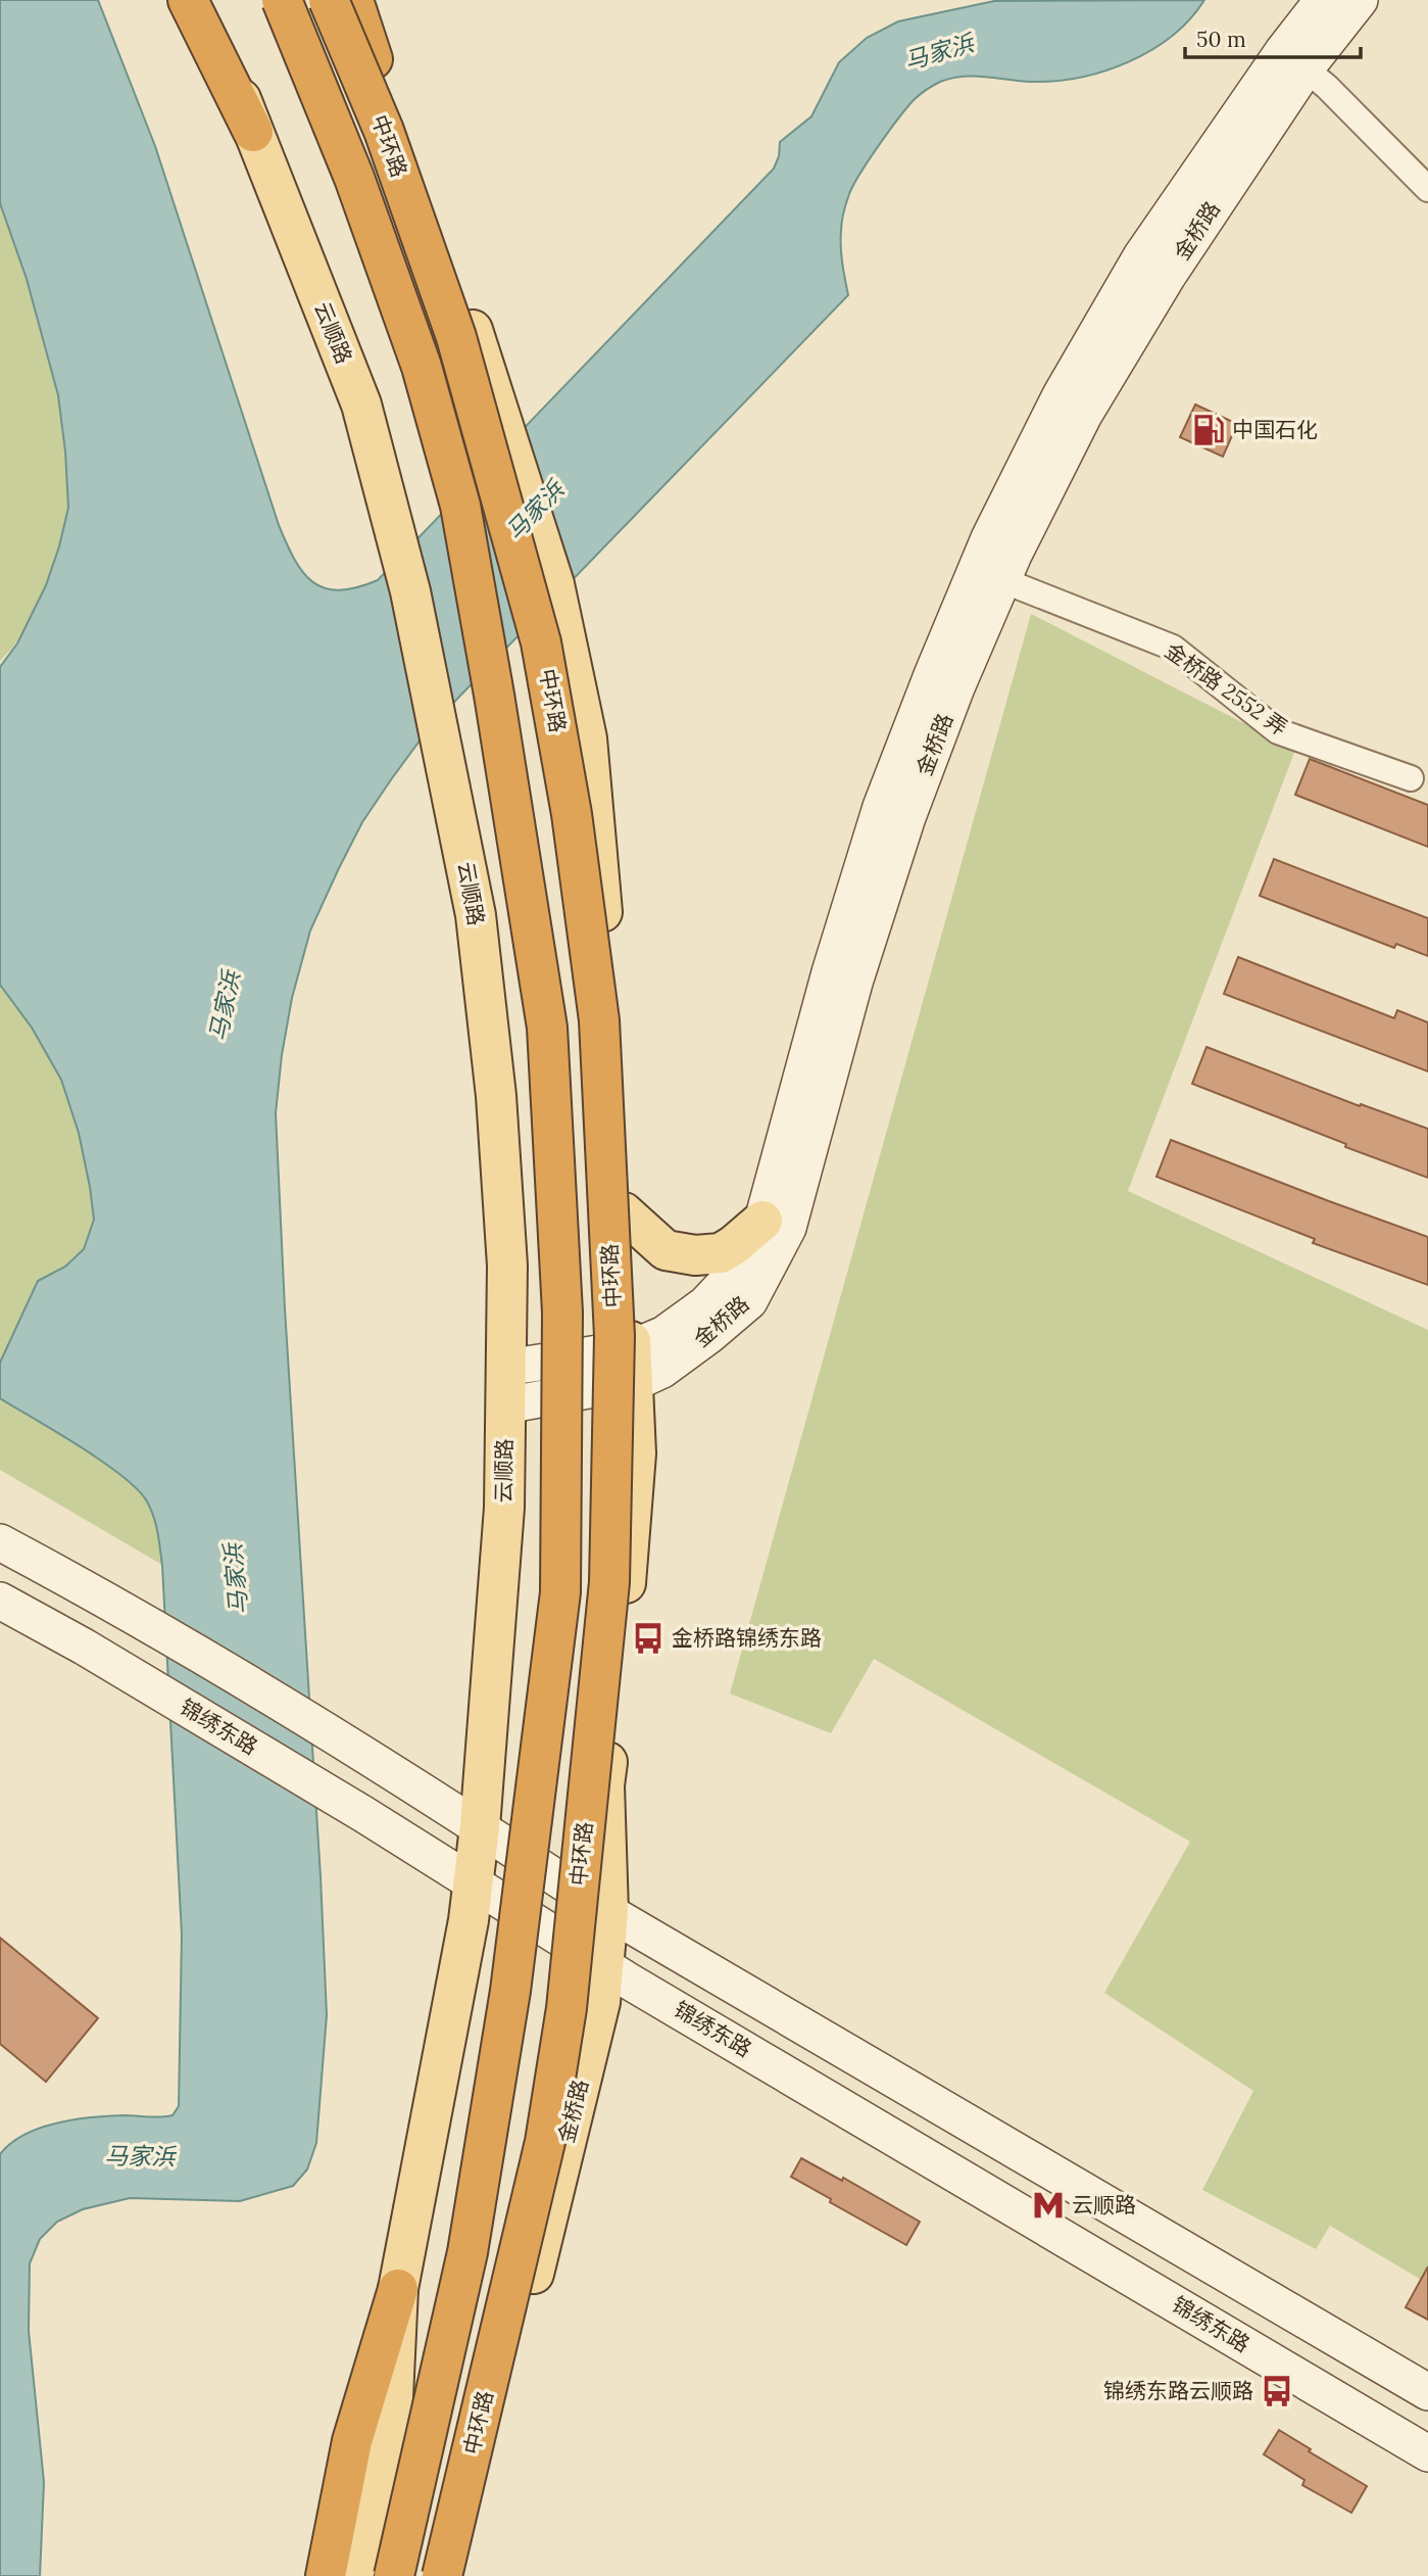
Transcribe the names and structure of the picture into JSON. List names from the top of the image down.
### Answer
{
  "streets": {
    "highway": ["中环路"],
    "main road": ["金桥路", "云顺路", "锦绣东路"],
    "street": ["金桥路 2552 弄"]
  },
  "crossings": [
    ["金桥路", "云顺路"],
    ["金桥路", "金桥路 2552 弄"],
    ["金桥路", "锦绣东路"]
  ],
  "water": ["马家浜"],
  "places": {
    "fuel station": ["中国石化"],
    "bus stop": ["金桥路锦绣东路", "锦绣东路云顺路"],
    "metro station": ["云顺路"]
  },
  "scale_bar": "50 m"
}
